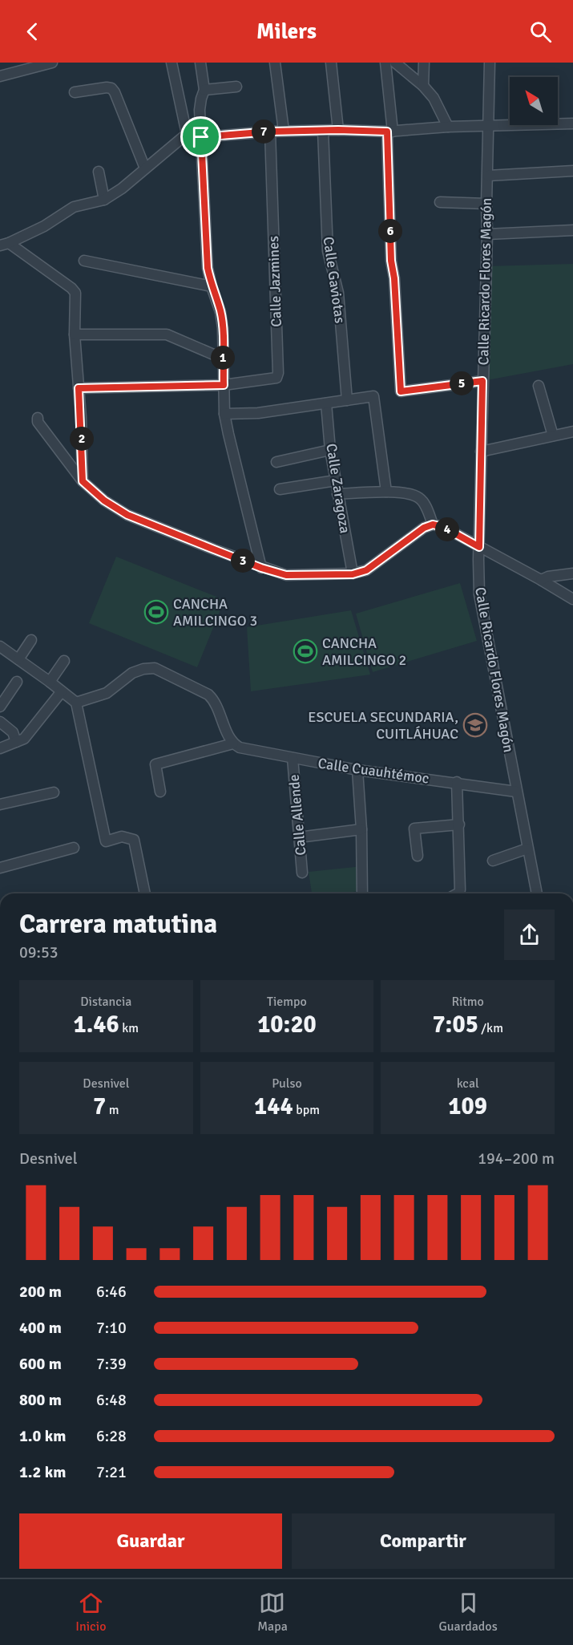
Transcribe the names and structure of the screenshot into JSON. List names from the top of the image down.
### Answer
{
  "streets": {
    "street": [
      "Calle Gaviotas",
      "Calle Jazmines",
      "Calle Ricardo Flores Magón",
      "Calle Zaragoza",
      "Calle Cuauhtémoc",
      "Calle Allende"
    ]
  },
  "crossings": [
    ["Calle Ricardo Flores Magón", "Calle Cuauhtémoc"],
    ["Calle Cuauhtémoc", "Calle Allende"]
  ],
  "places": {
    "sports": ["CANCHA AMILCINGO 3", "CANCHA AMILCINGO 2"],
    "school or university": ["ESCUELA SECUNDARIA, CUITLÁHUAC"]
  },
  "north": "top left",
  "page": {
    "header": "Milers",
    "pins": [
      "7",
      "6",
      "1",
      "5",
      "2",
      "4",
      "3"
    ],
    "heading": ["Carrera matutina", "09:53"],
    "stats": [
      ["Distancia", "1.46 km"],
      ["Tiempo", "10:20"],
      ["Ritmo", "7:05 /km"],
      ["Desnivel", "7 m"],
      ["Pulso", "144 bpm"],
      ["kcal", "109"]
    ],
    "chart": ["Desnivel", "194–200 m"],
    "list": [
      {
        "name": "200 m",
        "note": "6:46"
      },
      {
        "name": "400 m",
        "note": "7:10"
      },
      {
        "name": "600 m",
        "note": "7:39"
      },
      {
        "name": "800 m",
        "note": "6:48"
      },
      {
        "name": "1.0 km",
        "note": "6:28"
      },
      {
        "name": "1.2 km",
        "note": "7:21"
      }
    ],
    "buttons": ["Guardar", "Compartir"],
    "tabs": ["Inicio", "Mapa", "Guardados"]
  }
}
